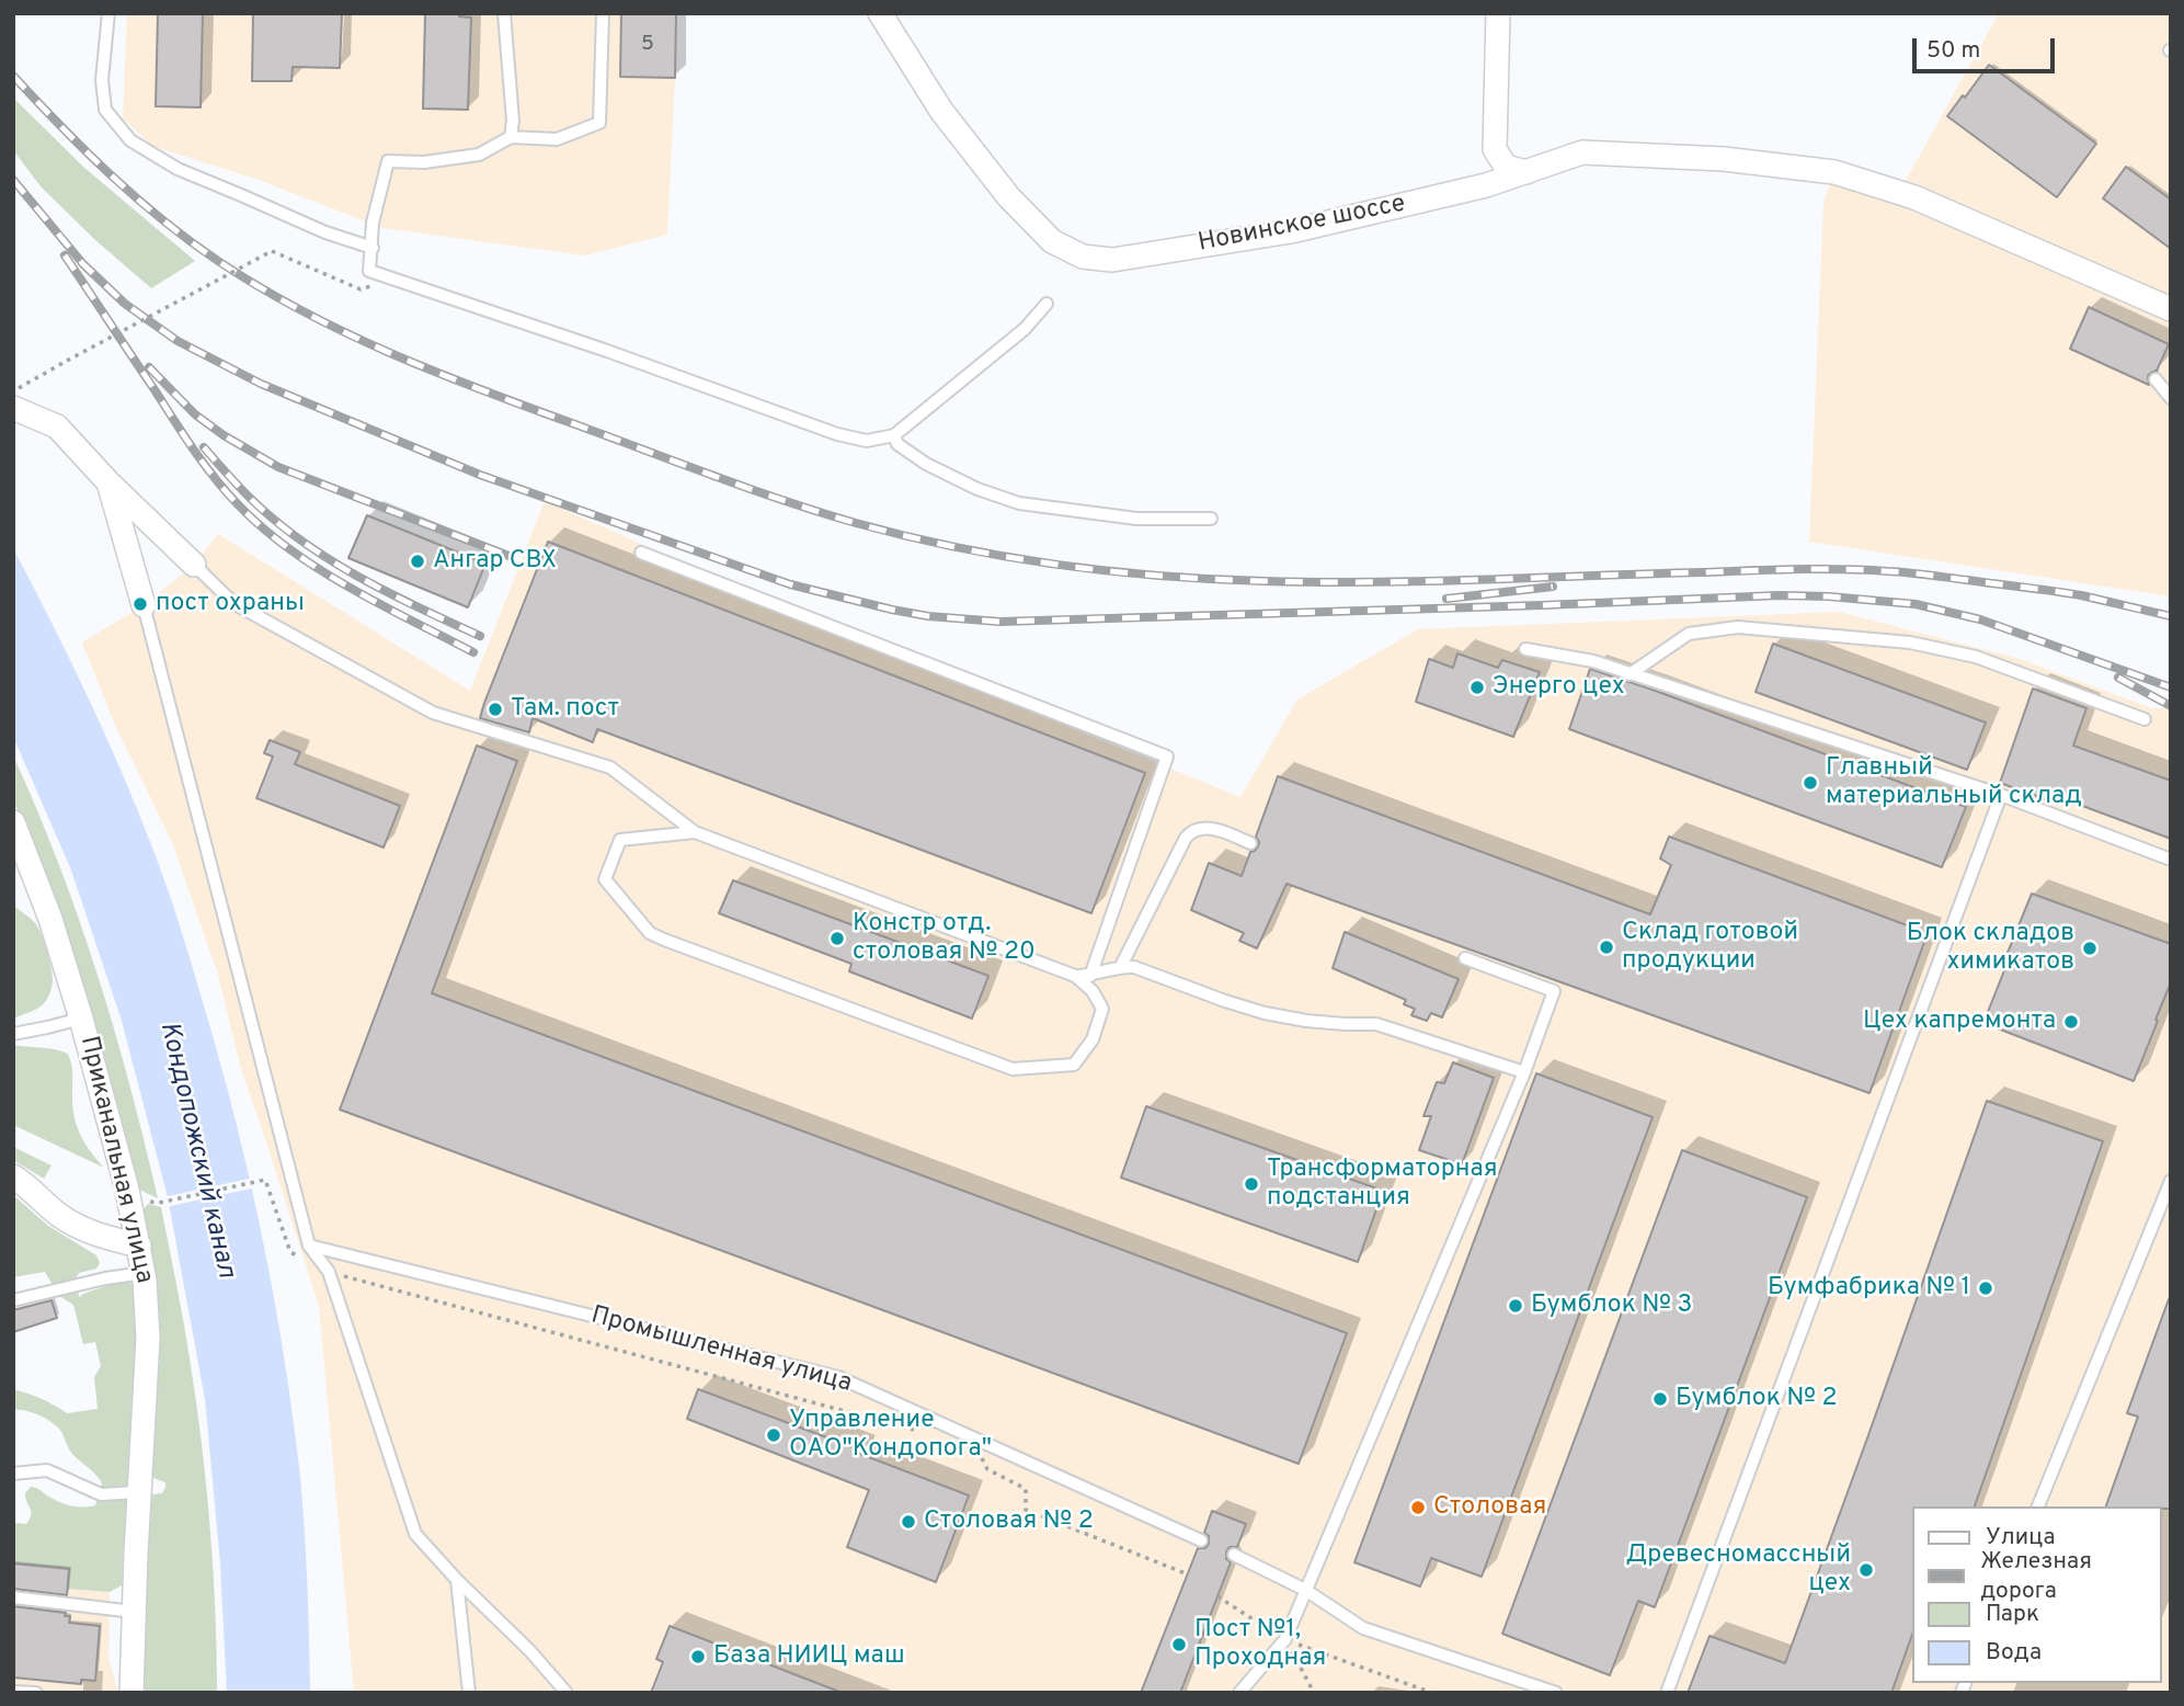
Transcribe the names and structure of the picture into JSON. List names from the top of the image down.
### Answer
{
  "streets": {
    "street": ["Новинское шоссе", "Приканальная улица"],
    "lane": ["Промышленная улица"]
  },
  "water": ["Кондопожский канал"],
  "places": [
    "Ангар СВХ",
    "пост охраны",
    "Энерго цех",
    "Там. пост",
    "Главный материальный склад",
    "Констр отд. столовая № 20",
    "Склад готовой продукции",
    "Блок складов химикатов",
    "Цех капремонта",
    "Трансформаторная подстанция",
    "Бумфабрика № 1",
    "Бумблок № 3",
    "Бумблок № 2",
    "Управление ОАО\"Кондопога\"",
    "Столовая",
    "Столовая № 2",
    "Древесномассный цех",
    "Пост №1, Проходная",
    "База НИИЦ маш"
  ],
  "house_numbers": ["5"],
  "legend": [
    "Улица",
    "Железная дорога",
    "Парк",
    "Вода"
  ],
  "scale_bar": "50 m"
}
